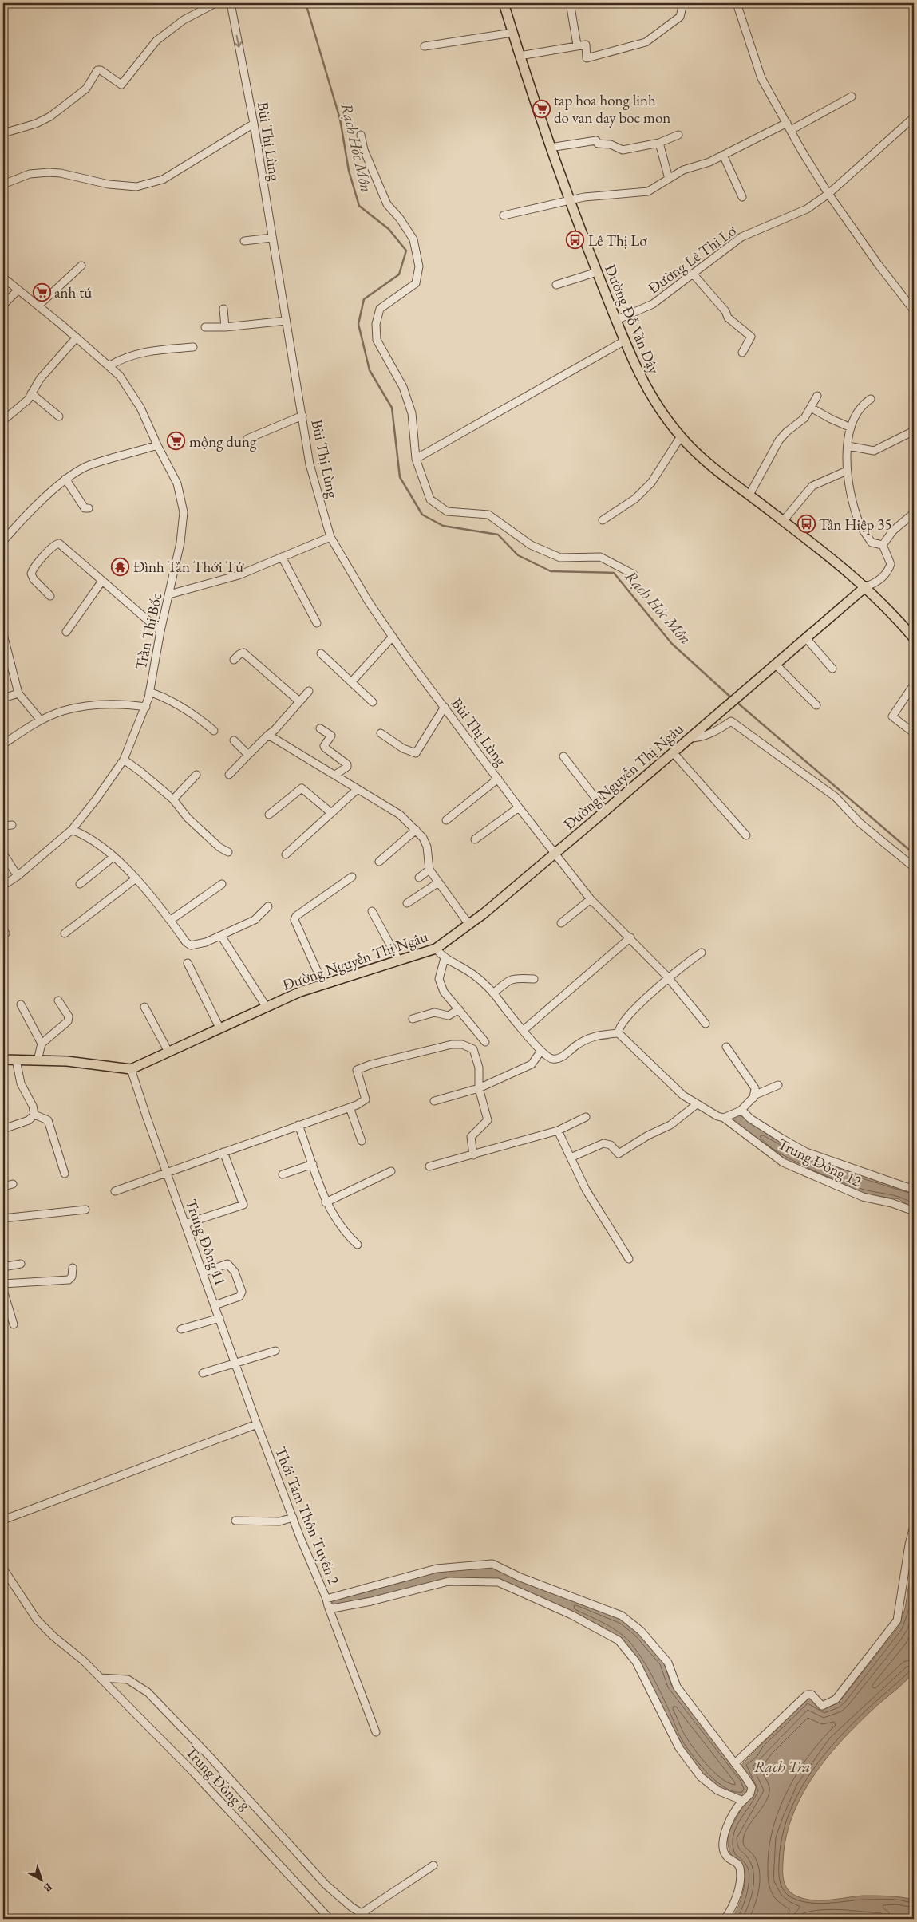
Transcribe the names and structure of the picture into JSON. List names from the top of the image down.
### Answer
{
  "streets": {
    "main road": ["Đường Đỗ Văn Dậy", "Đường Nguyễn Thị Ngâu"],
    "street": [
      "Bùi Thị Lùng",
      "Đường Lê Thị Lơ",
      "Trần Thị Bốc",
      "Trung Đông 12",
      "Trung Đông 11",
      "Thới Tam Thôn Tuyến 2",
      "Trung Đông 8"
    ]
  },
  "crossings": [
    ["Bùi Thị Lùng", "Đường Nguyễn Thị Ngâu"],
    ["Đường Lê Thị Lơ", "Đường Đỗ Văn Dậy"],
    ["Đường Nguyễn Thị Ngâu", "Trung Đông 11"],
    ["Trung Đông 11", "Thới Tam Thôn Tuyến 2"]
  ],
  "water": ["Rạch Hóc Môn", "Rạch Tra"],
  "places": {
    "supermarket": ["tap hoa hong linh do van day boc mon", "anh tú", "mộng dung"],
    "bus stop": ["Lê Thị Lơ", "Tân Hiệp 35"],
    "temple": ["Đình Tân Thới Tứ"]
  },
  "north": "bottom right"
}
